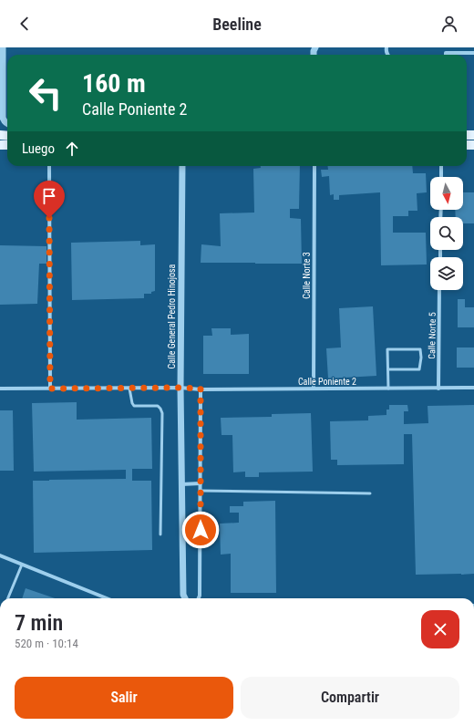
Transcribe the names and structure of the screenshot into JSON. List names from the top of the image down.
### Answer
{
  "streets": {
    "street": [
      "Calle Norte 3",
      "Calle General Pedro Hinojosa",
      "Calle Norte 5",
      "Calle Poniente 2"
    ]
  },
  "crossings": [
    ["Calle Norte 3", "Calle Poniente 2"],
    ["Calle General Pedro Hinojosa", "Calle Poniente 2"],
    ["Calle Norte 5", "Calle Poniente 2"]
  ],
  "north": "bottom",
  "page": {
    "header": "Beeline",
    "turn": ["160 m", "Calle Poniente 2"],
    "then": "Luego",
    "heading": ["7 min", "520 m · 10:14"],
    "buttons": ["Salir", "Compartir"]
  }
}
